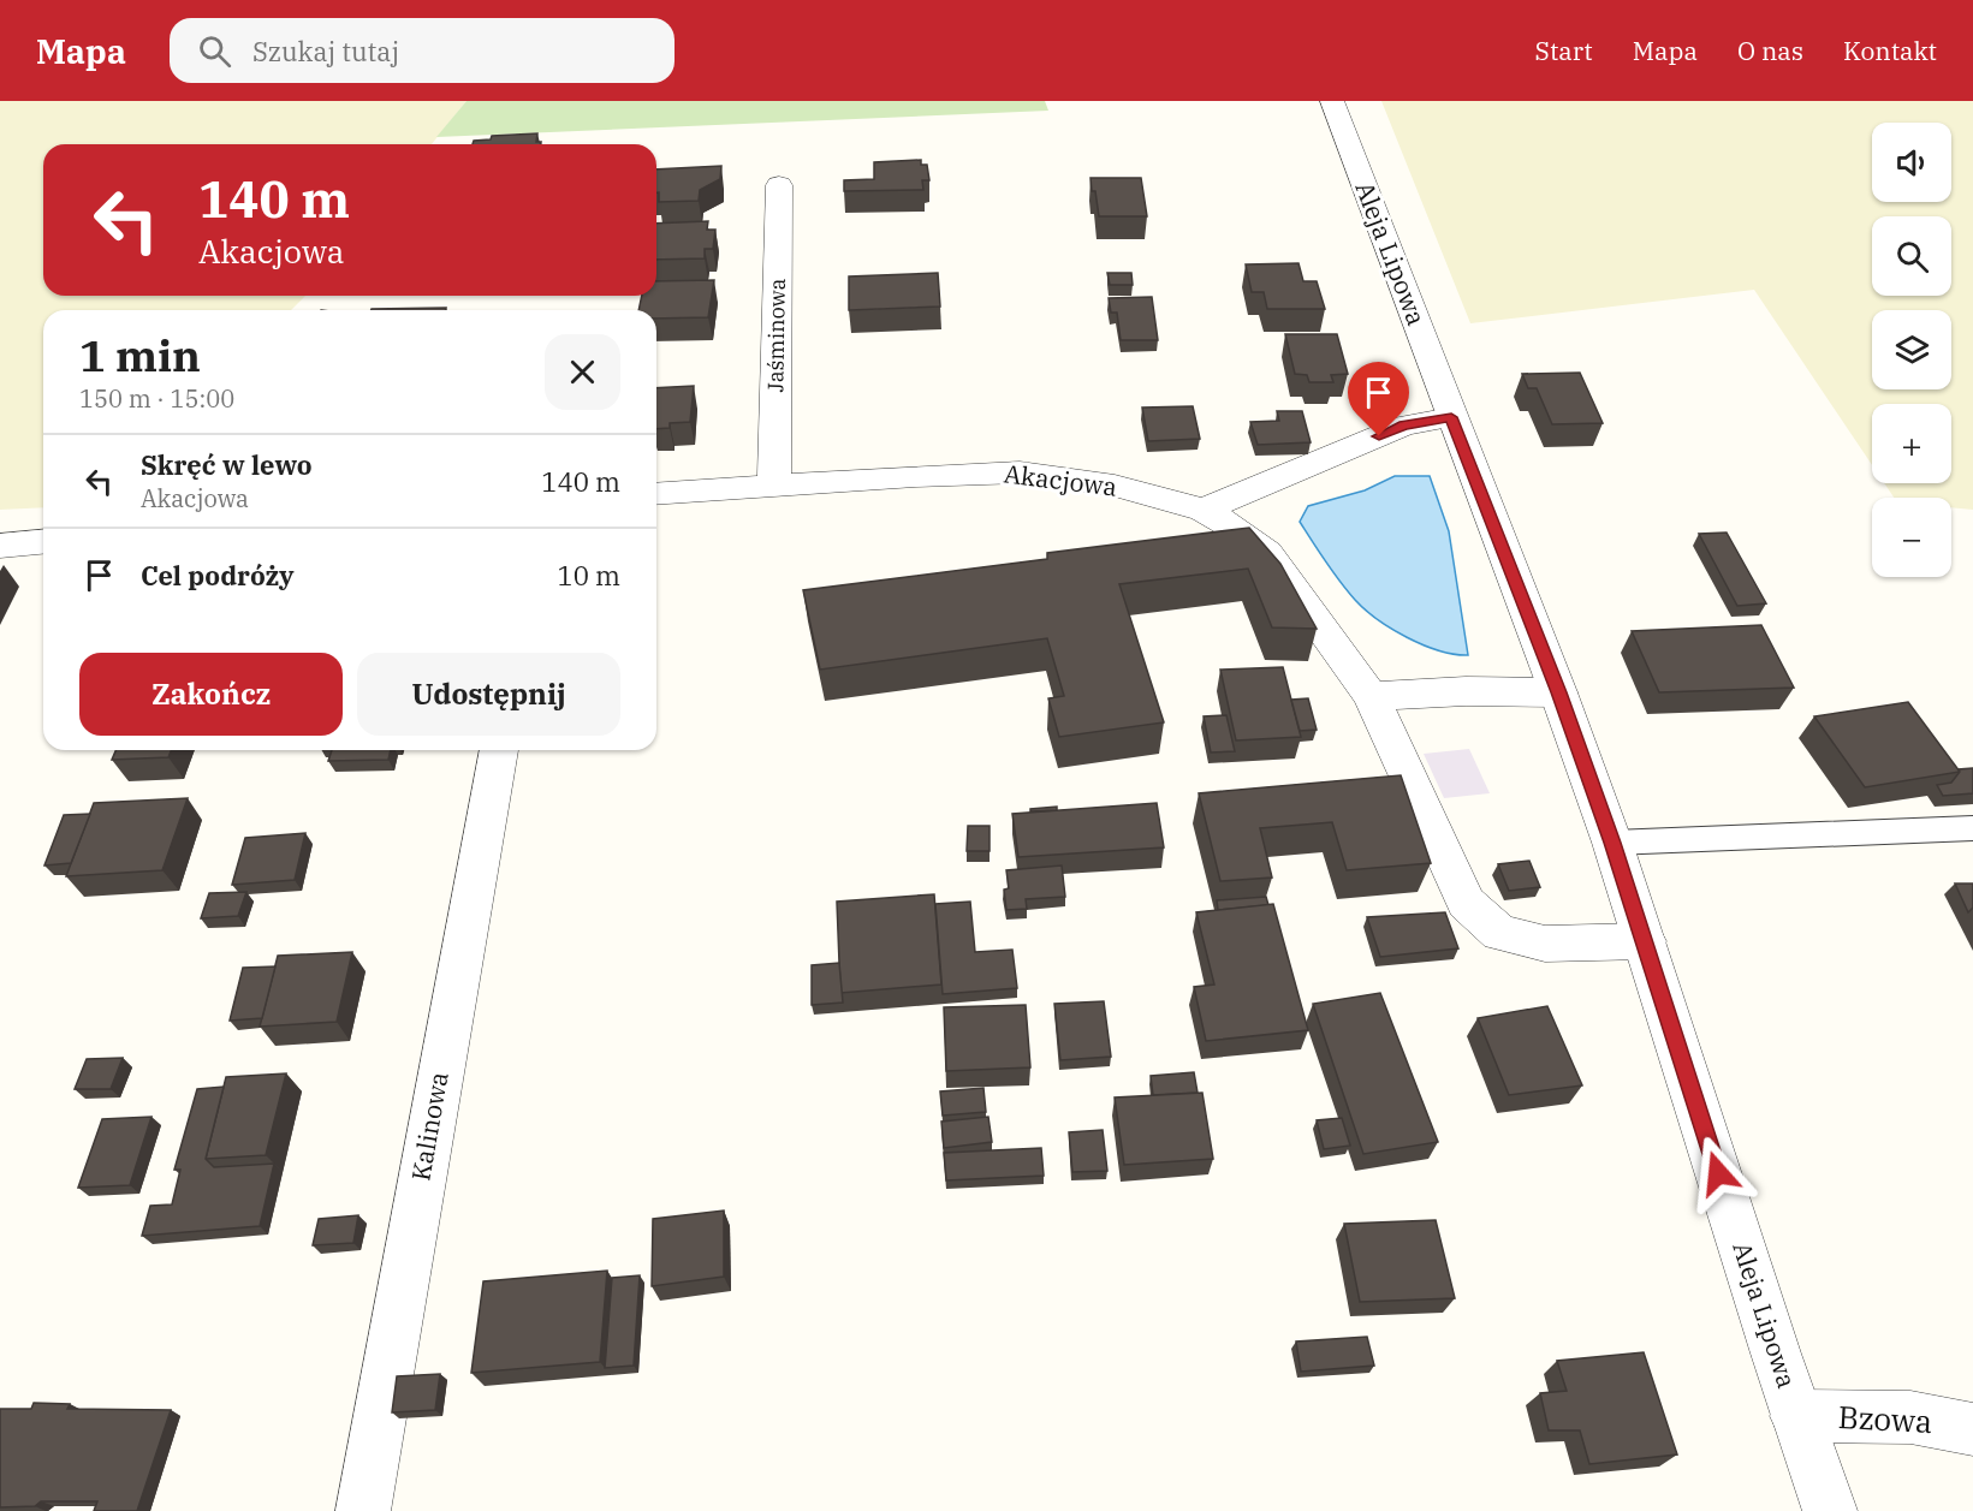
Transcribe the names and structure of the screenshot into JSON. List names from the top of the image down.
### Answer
{
  "streets": {
    "street": [
      "Aleja Lipowa",
      "Jaśminowa",
      "Akacjowa",
      "Kalinowa",
      "Bzowa"
    ]
  },
  "crossings": [
    ["Aleja Lipowa", "Akacjowa"],
    ["Aleja Lipowa", "Bzowa"],
    ["Jaśminowa", "Akacjowa"]
  ],
  "page": {
    "header": "Mapa",
    "search": "Szukaj tutaj",
    "nav": [
      "Start",
      "Mapa",
      "O nas",
      "Kontakt"
    ],
    "map_buttons": ["+", "−"],
    "turn": ["140 m", "Akacjowa"],
    "heading": ["1 min", "150 m · 15:00"],
    "list": [
      {
        "name": "Skręć w lewo",
        "note": "Akacjowa",
        "value": "140 m"
      },
      {
        "name": "Cel podróży",
        "value": "10 m"
      }
    ],
    "buttons": ["Zakończ", "Udostępnij"]
  }
}
